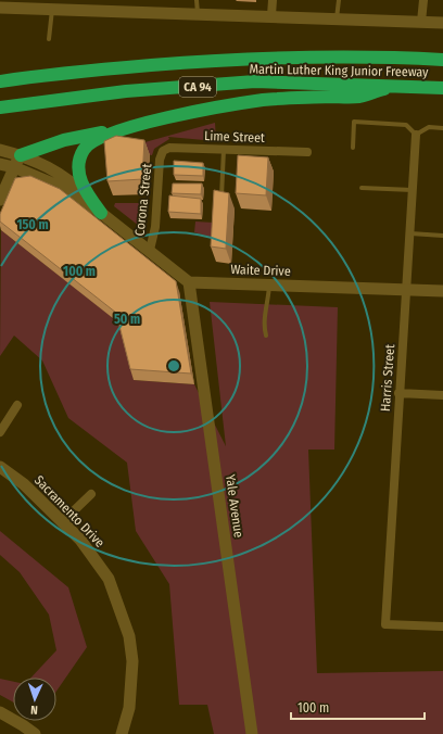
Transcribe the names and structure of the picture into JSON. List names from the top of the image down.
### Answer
{
  "streets": {
    "highway": ["Martin Luther King Junior Freeway", "CA 94"],
    "street": [
      "Lime Street",
      "Corona Street",
      "Waite Drive",
      "Harris Street",
      "Yale Avenue",
      "Sacramento Drive"
    ]
  },
  "crossings": [
    ["Lime Street", "Corona Street"],
    ["Waite Drive", "Harris Street"],
    ["Waite Drive", "Yale Avenue"]
  ],
  "scale_bar": "100 m",
  "north": "bottom",
  "rings": ["150 m", "100 m", "50 m"]
}
